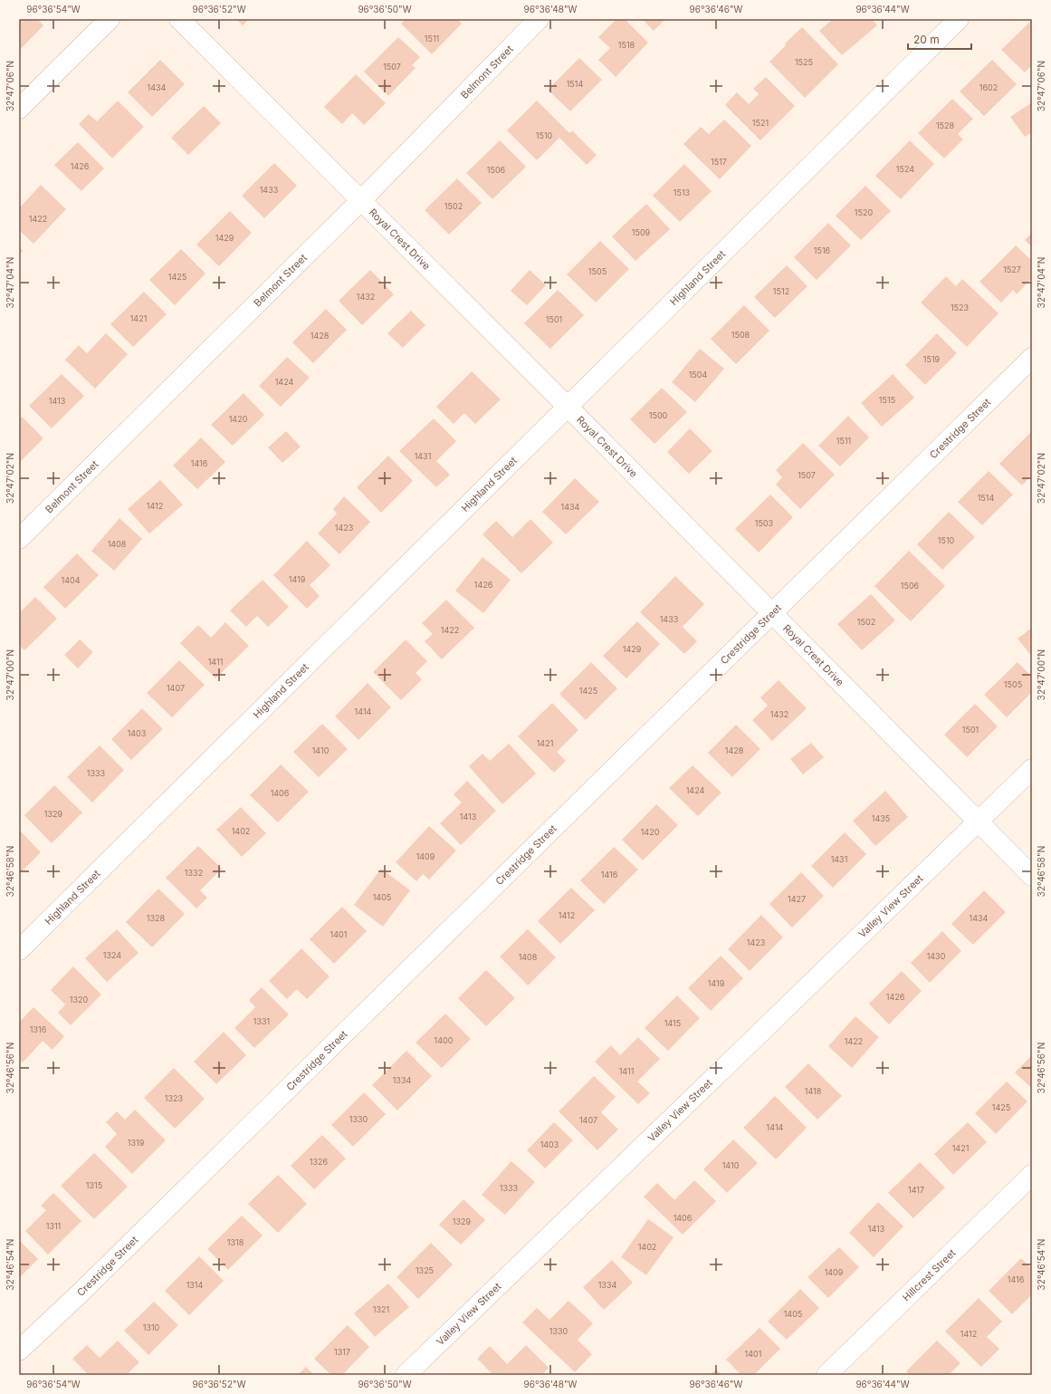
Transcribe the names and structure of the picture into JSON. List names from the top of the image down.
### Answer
{
  "streets": {
    "street": [
      "Belmont Street",
      "Royal Crest Drive",
      "Highland Street",
      "Crestridge Street",
      "Valley View Street",
      "Hillcrest Street"
    ]
  },
  "crossings": [
    ["Belmont Street", "Royal Crest Drive"],
    ["Royal Crest Drive", "Highland Street"],
    ["Royal Crest Drive", "Crestridge Street"],
    ["Royal Crest Drive", "Valley View Street"]
  ],
  "house_numbers": [
    "1511",
    "1518",
    "1525",
    "1507",
    "1514",
    "1434",
    "1602",
    "1521",
    "1528",
    "1510",
    "1517",
    "1426",
    "1524",
    "1506",
    "1433",
    "1513",
    "1502",
    "1520",
    "1422",
    "1509",
    "1429",
    "1516",
    "1527",
    "1505",
    "1425",
    "1512",
    "1432",
    "1523",
    "1421",
    "1501",
    "1508",
    "1428",
    "1519",
    "1504",
    "1424",
    "1515",
    "1413",
    "1500",
    "1420",
    "1511",
    "1431",
    "1416",
    "1507",
    "1514",
    "1412",
    "1434",
    "1503",
    "1423",
    "1510",
    "1408",
    "1419",
    "1404",
    "1426",
    "1506",
    "1433",
    "1502",
    "1422",
    "1429",
    "1411",
    "1505",
    "1407",
    "1425",
    "1414",
    "1432",
    "1501",
    "1403",
    "1421",
    "1410",
    "1428",
    "1333",
    "1424",
    "1406",
    "1329",
    "1413",
    "1435",
    "1402",
    "1420",
    "1409",
    "1431",
    "1332",
    "1416",
    "1405",
    "1427",
    "1412",
    "1328",
    "1434",
    "1401",
    "1423",
    "1324",
    "1430",
    "1408",
    "1419",
    "1426",
    "1320",
    "1331",
    "1415",
    "1316",
    "1400",
    "1422",
    "1411",
    "1334",
    "1418",
    "1323",
    "1425",
    "1330",
    "1407",
    "1414",
    "1319",
    "1403",
    "1421",
    "1326",
    "1410",
    "1315",
    "1333",
    "1417",
    "1406",
    "1329",
    "1311",
    "1413",
    "1318",
    "1402",
    "1325",
    "1409",
    "1416",
    "1314",
    "1334",
    "1321",
    "1405",
    "1310",
    "1330",
    "1412",
    "1317",
    "1401"
  ],
  "scale_bar": "20 m",
  "coordinates": [
    "96°36'54\"W",
    "96°36'52\"W",
    "96°36'50\"W",
    "96°36'48\"W",
    "96°36'46\"W",
    "96°36'44\"W",
    "32°47'06\"N",
    "32°47'04\"N",
    "32°47'02\"N",
    "32°47'00\"N",
    "32°46'58\"N",
    "32°46'56\"N",
    "32°46'54\"N"
  ]
}
